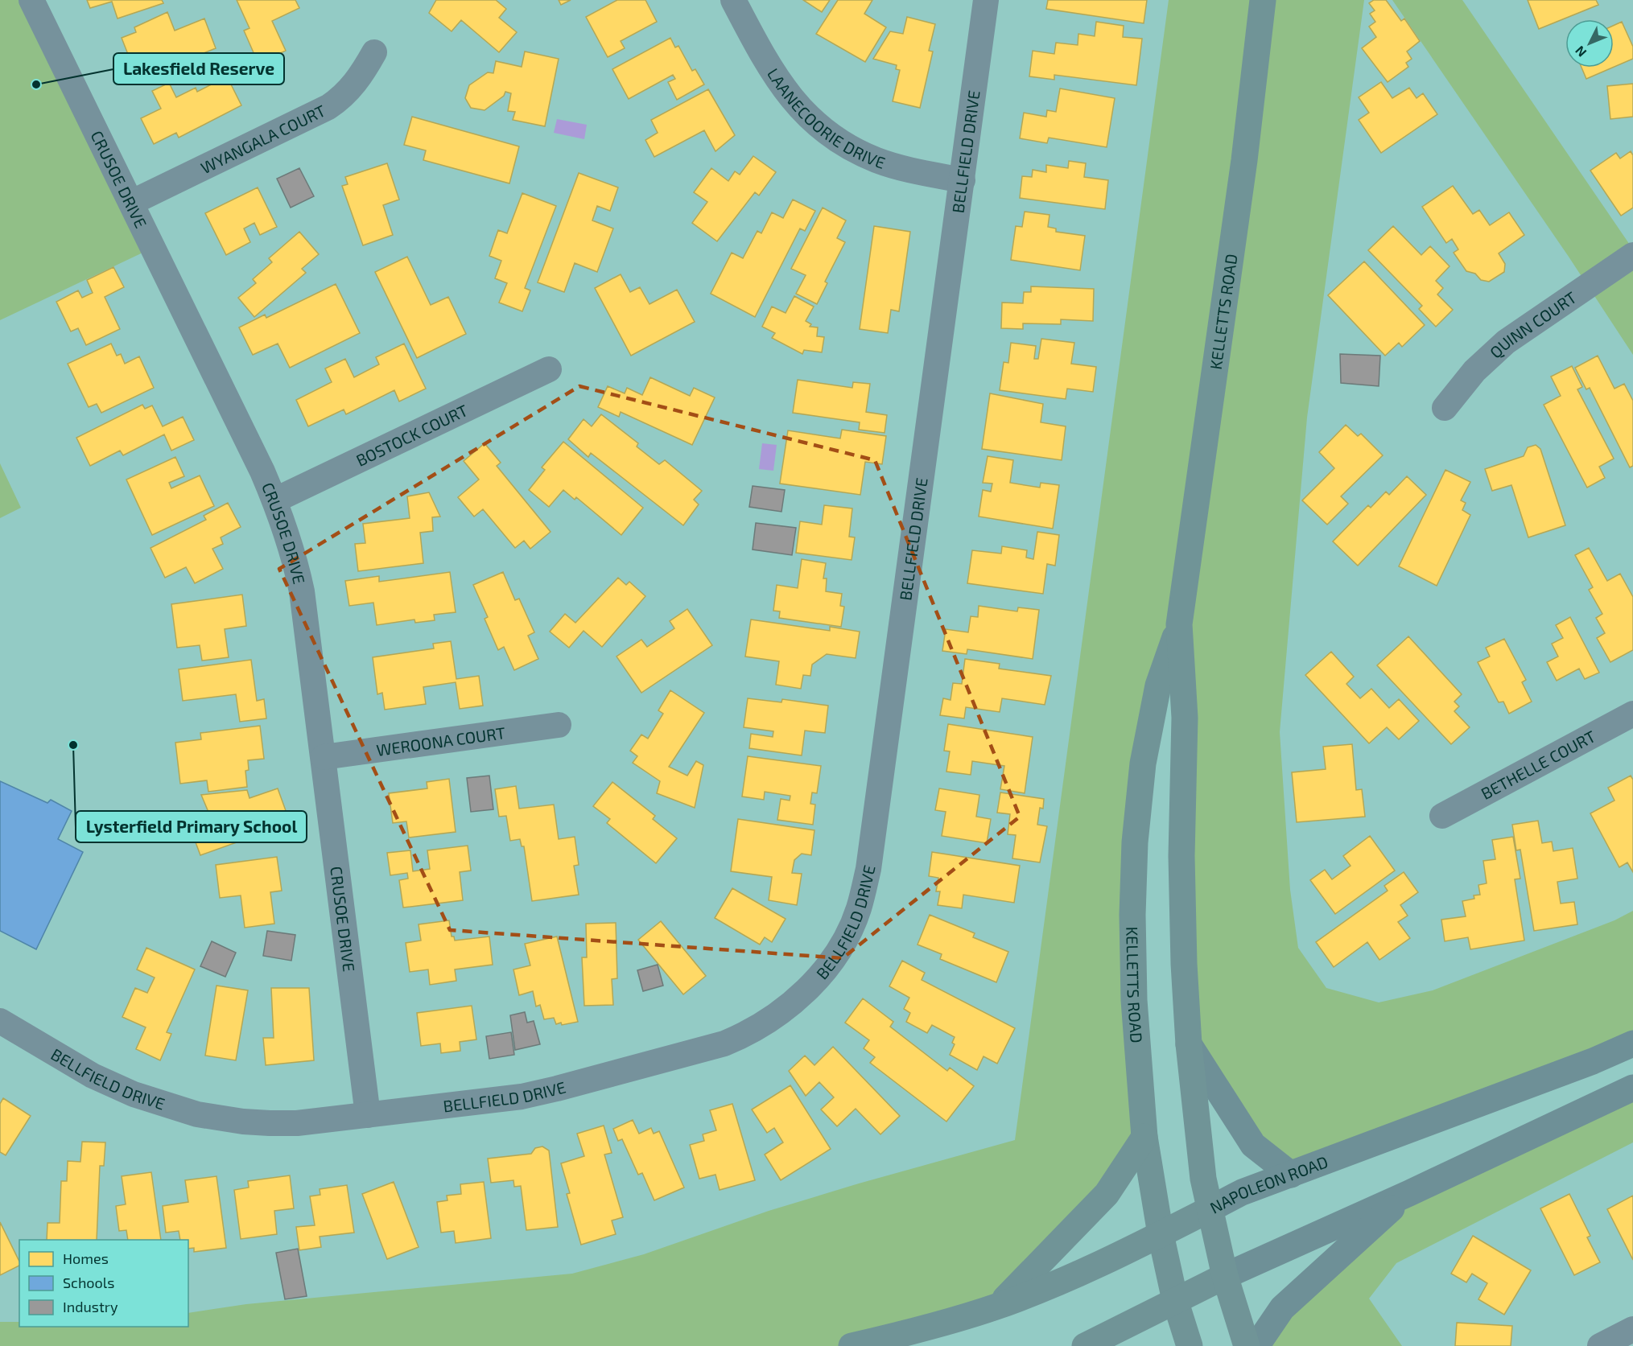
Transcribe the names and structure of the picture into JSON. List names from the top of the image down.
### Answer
{
  "streets": {
    "main road": ["KELLETTS ROAD", "NAPOLEON ROAD"],
    "street": [
      "LAANECOORIE DRIVE",
      "WYANGALA COURT",
      "BELLFIELD DRIVE",
      "CRUSOE DRIVE",
      "QUINN COURT",
      "BOSTOCK COURT",
      "WEROONA COURT",
      "BETHELLE COURT"
    ]
  },
  "crossings": [
    ["LAANECOORIE DRIVE", "BELLFIELD DRIVE"],
    ["WYANGALA COURT", "CRUSOE DRIVE"],
    ["BELLFIELD DRIVE", "CRUSOE DRIVE"],
    ["CRUSOE DRIVE", "BOSTOCK COURT"],
    ["CRUSOE DRIVE", "WEROONA COURT"],
    ["KELLETTS ROAD", "NAPOLEON ROAD"]
  ],
  "places": ["Lakesfield Reserve", "Lysterfield Primary School"],
  "legend": ["Homes", "Schools", "Industry"],
  "north": "bottom left"
}
